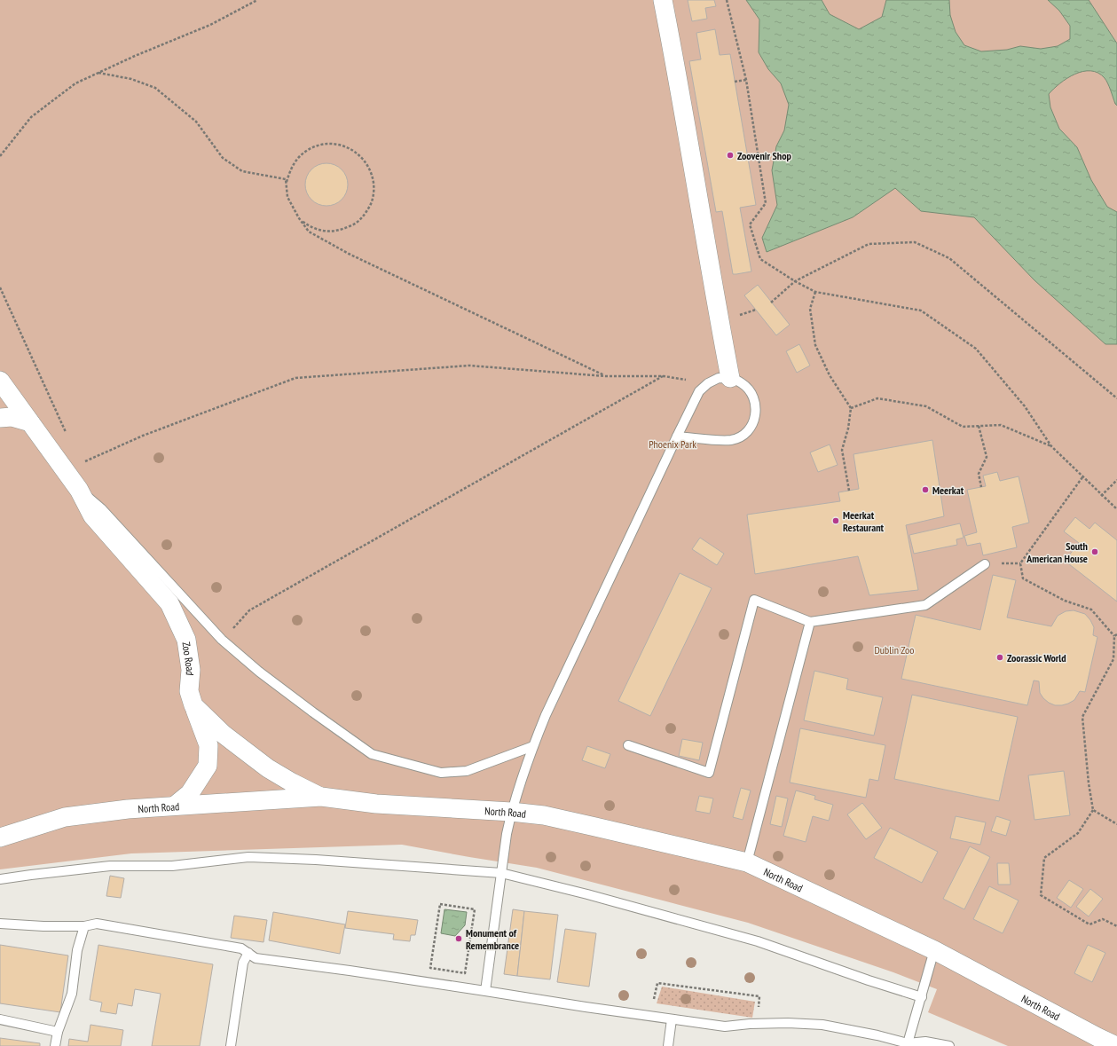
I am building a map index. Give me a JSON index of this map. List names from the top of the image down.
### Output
{
  "streets": {
    "street": ["Zoo Road", "North Road"]
  },
  "crossings": [
    ["Zoo Road", "North Road"]
  ],
  "parks": ["Phoenix Park", "Dublin Zoo"],
  "places": [
    "Zoovenir Shop",
    "Meerkat",
    "Meerkat Restaurant",
    "South American House",
    "Zoorassic World",
    "Monument of Remembrance"
  ]
}
